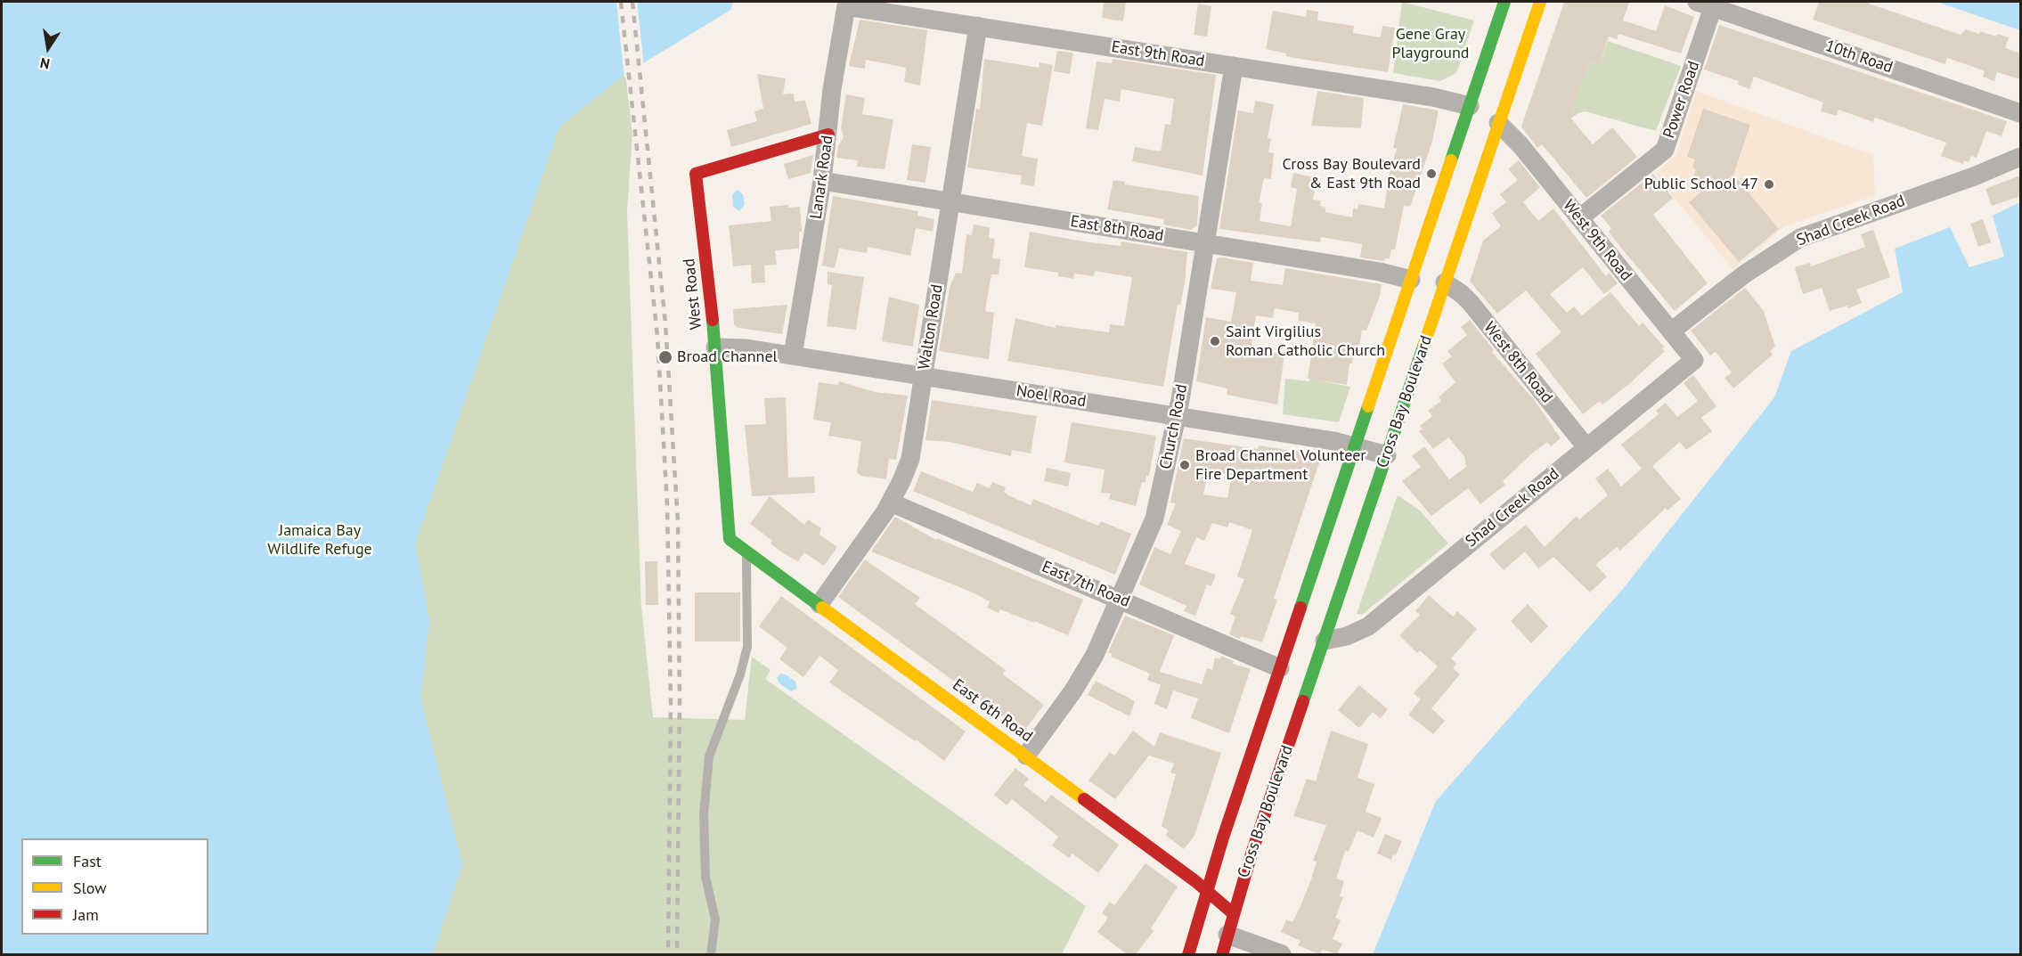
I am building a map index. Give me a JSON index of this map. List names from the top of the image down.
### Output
{
  "streets": {
    "main road": ["West Road", "Cross Bay Boulevard", "East 6th Road"],
    "street": [
      "East 9th Road",
      "10th Road",
      "Power Road",
      "Lanark Road",
      "Shad Creek Road",
      "East 8th Road",
      "West 9th Road",
      "Walton Road",
      "West 8th Road",
      "Noel Road",
      "Church Road",
      "East 7th Road"
    ]
  },
  "crossings": [
    ["East 9th Road", "Lanark Road"],
    ["East 9th Road", "Walton Road"],
    ["East 9th Road", "Cross Bay Boulevard"],
    ["East 9th Road", "Church Road"],
    ["10th Road", "Power Road"],
    ["Power Road", "West 9th Road"],
    ["Lanark Road", "East 8th Road"],
    ["Lanark Road", "West Road"],
    ["Lanark Road", "Noel Road"],
    ["Shad Creek Road", "West 9th Road"],
    ["Shad Creek Road", "West 8th Road"],
    ["Shad Creek Road", "Cross Bay Boulevard"],
    ["East 8th Road", "Walton Road"],
    ["East 8th Road", "Cross Bay Boulevard"],
    ["East 8th Road", "Church Road"],
    ["West 9th Road", "Cross Bay Boulevard"],
    ["West Road", "Noel Road"],
    ["West Road", "East 6th Road"],
    ["Walton Road", "Noel Road"],
    ["Walton Road", "East 7th Road"],
    ["Walton Road", "East 6th Road"],
    ["West 8th Road", "Cross Bay Boulevard"],
    ["Noel Road", "Cross Bay Boulevard"],
    ["Noel Road", "Church Road"],
    ["Cross Bay Boulevard", "East 7th Road"],
    ["Cross Bay Boulevard", "East 6th Road"],
    ["Church Road", "East 7th Road"],
    ["Church Road", "East 6th Road"]
  ],
  "parks": ["Gene Gray Playground", "Jamaica Bay Wildlife Refuge"],
  "places": [
    "Cross Bay Boulevard & East 9th Road",
    "Public School 47",
    "Saint Virgilius Roman Catholic Church",
    "Broad Channel",
    "Broad Channel Volunteer Fire Department"
  ],
  "legend": ["Fast", "Slow", "Jam"],
  "north": "bottom"
}
